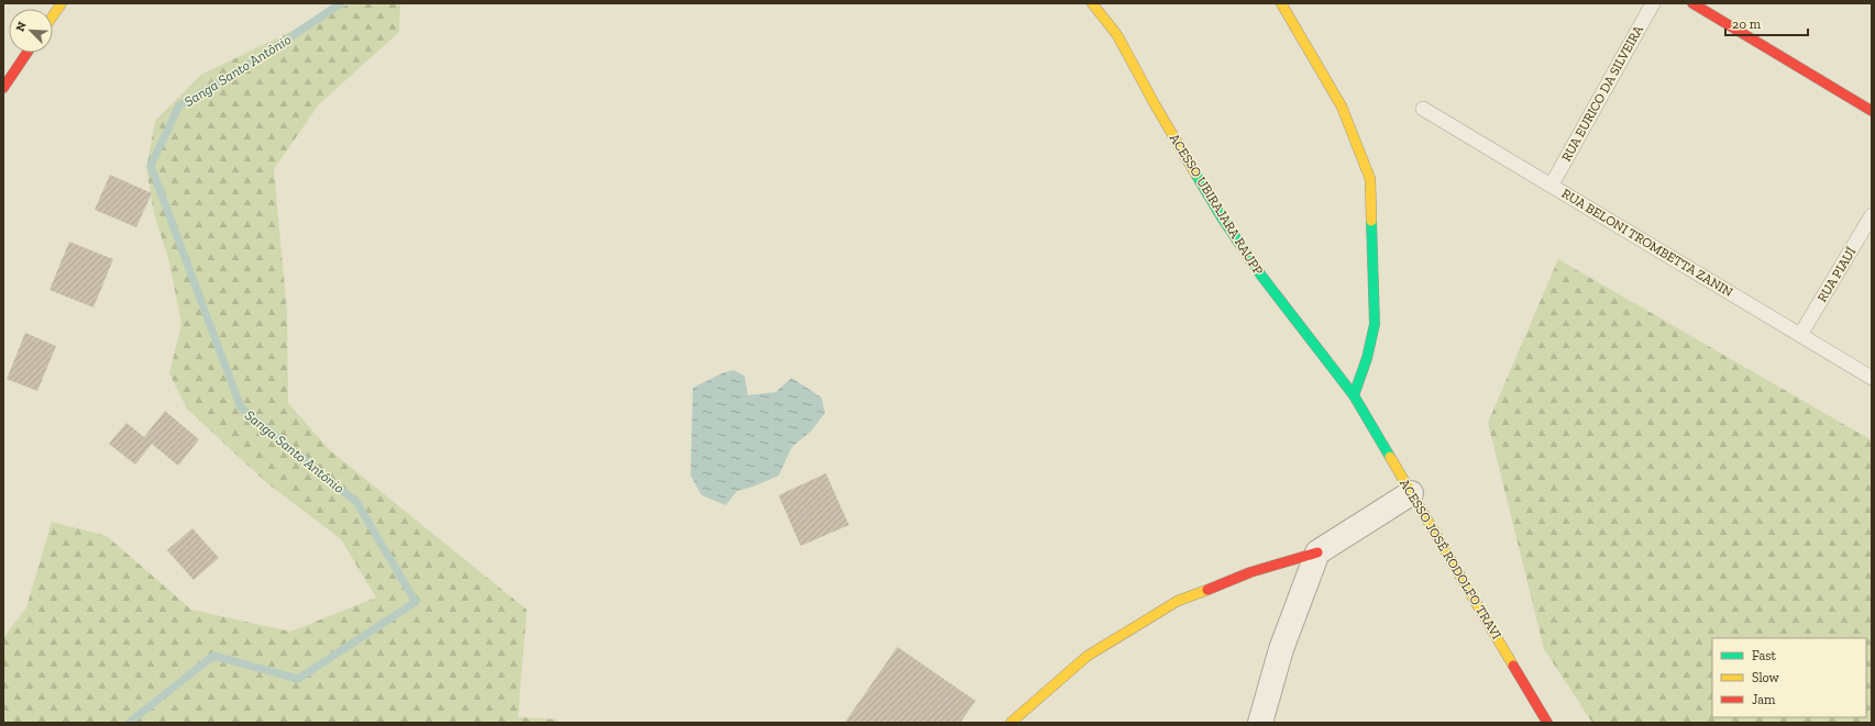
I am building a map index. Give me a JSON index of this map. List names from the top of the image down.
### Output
{
  "streets": {
    "main road": ["ACESSO UBIRAJARA RAUPP", "ACESSO JOSÉ RODOLFO TRAVI"],
    "lane": ["RUA EURICO DA SILVEIRA", "RUA BELONI TROMBETTA ZANIN", "RUA PIAUÍ"]
  },
  "crossings": [
    ["RUA EURICO DA SILVEIRA", "RUA BELONI TROMBETTA ZANIN"],
    ["ACESSO UBIRAJARA RAUPP", "ACESSO JOSÉ RODOLFO TRAVI"],
    ["RUA BELONI TROMBETTA ZANIN", "RUA PIAUÍ"]
  ],
  "water": ["Sanga Santo Antônio"],
  "legend": ["Fast", "Slow", "Jam"],
  "scale_bar": "20 m",
  "north": "top left"
}
